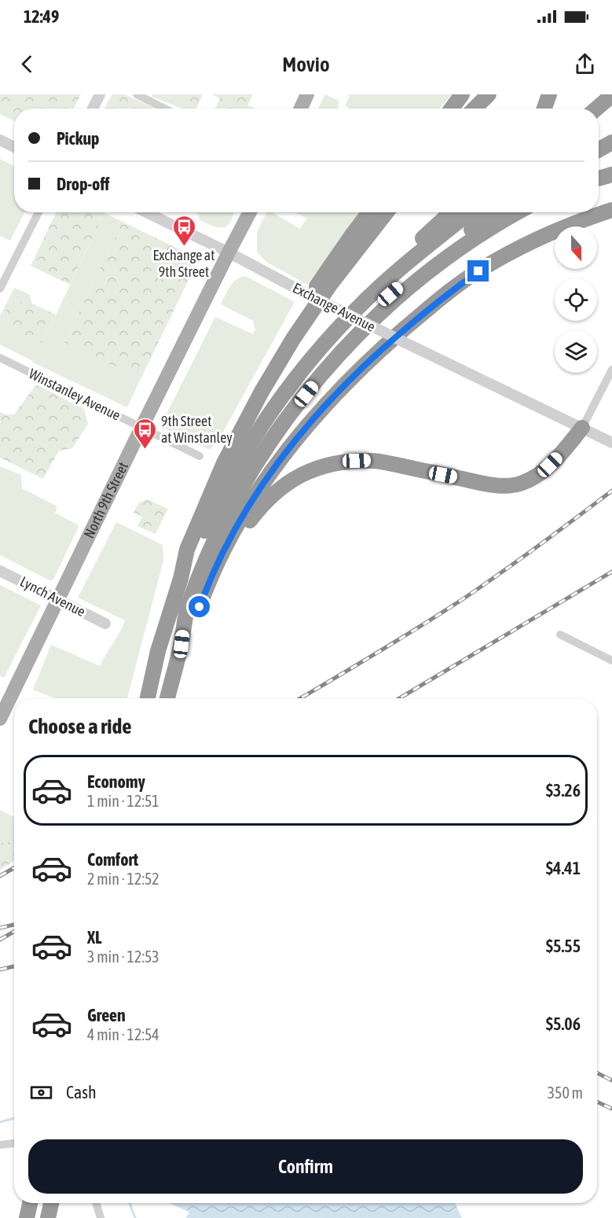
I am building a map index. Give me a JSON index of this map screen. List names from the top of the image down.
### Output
{
  "streets": {
    "main road": ["North 9th Street"],
    "street": ["Exchange Avenue", "Winstanley Avenue", "Lynch Avenue"]
  },
  "crossings": [
    ["Exchange Avenue", "North 9th Street"],
    ["Winstanley Avenue", "North 9th Street"],
    ["North 9th Street", "Lynch Avenue"]
  ],
  "places": {
    "bus stop": ["Exchange at 9th Street", "9th Street at Winstanley"]
  },
  "north": "bottom",
  "page": {
    "status": "12:49",
    "header": "Movio",
    "banner": ["Pickup", "Drop-off"],
    "heading": "Choose a ride",
    "list": [
      {
        "name": "Economy",
        "note": "1 min · 12:51",
        "value": "$3.26"
      },
      {
        "name": "Comfort",
        "note": "2 min · 12:52",
        "value": "$4.41"
      },
      {
        "name": "XL",
        "note": "3 min · 12:53",
        "value": "$5.55"
      },
      {
        "name": "Green",
        "note": "4 min · 12:54",
        "value": "$5.06"
      }
    ],
    "pay": ["Cash", "350 m"],
    "buttons": "Confirm"
  }
}
